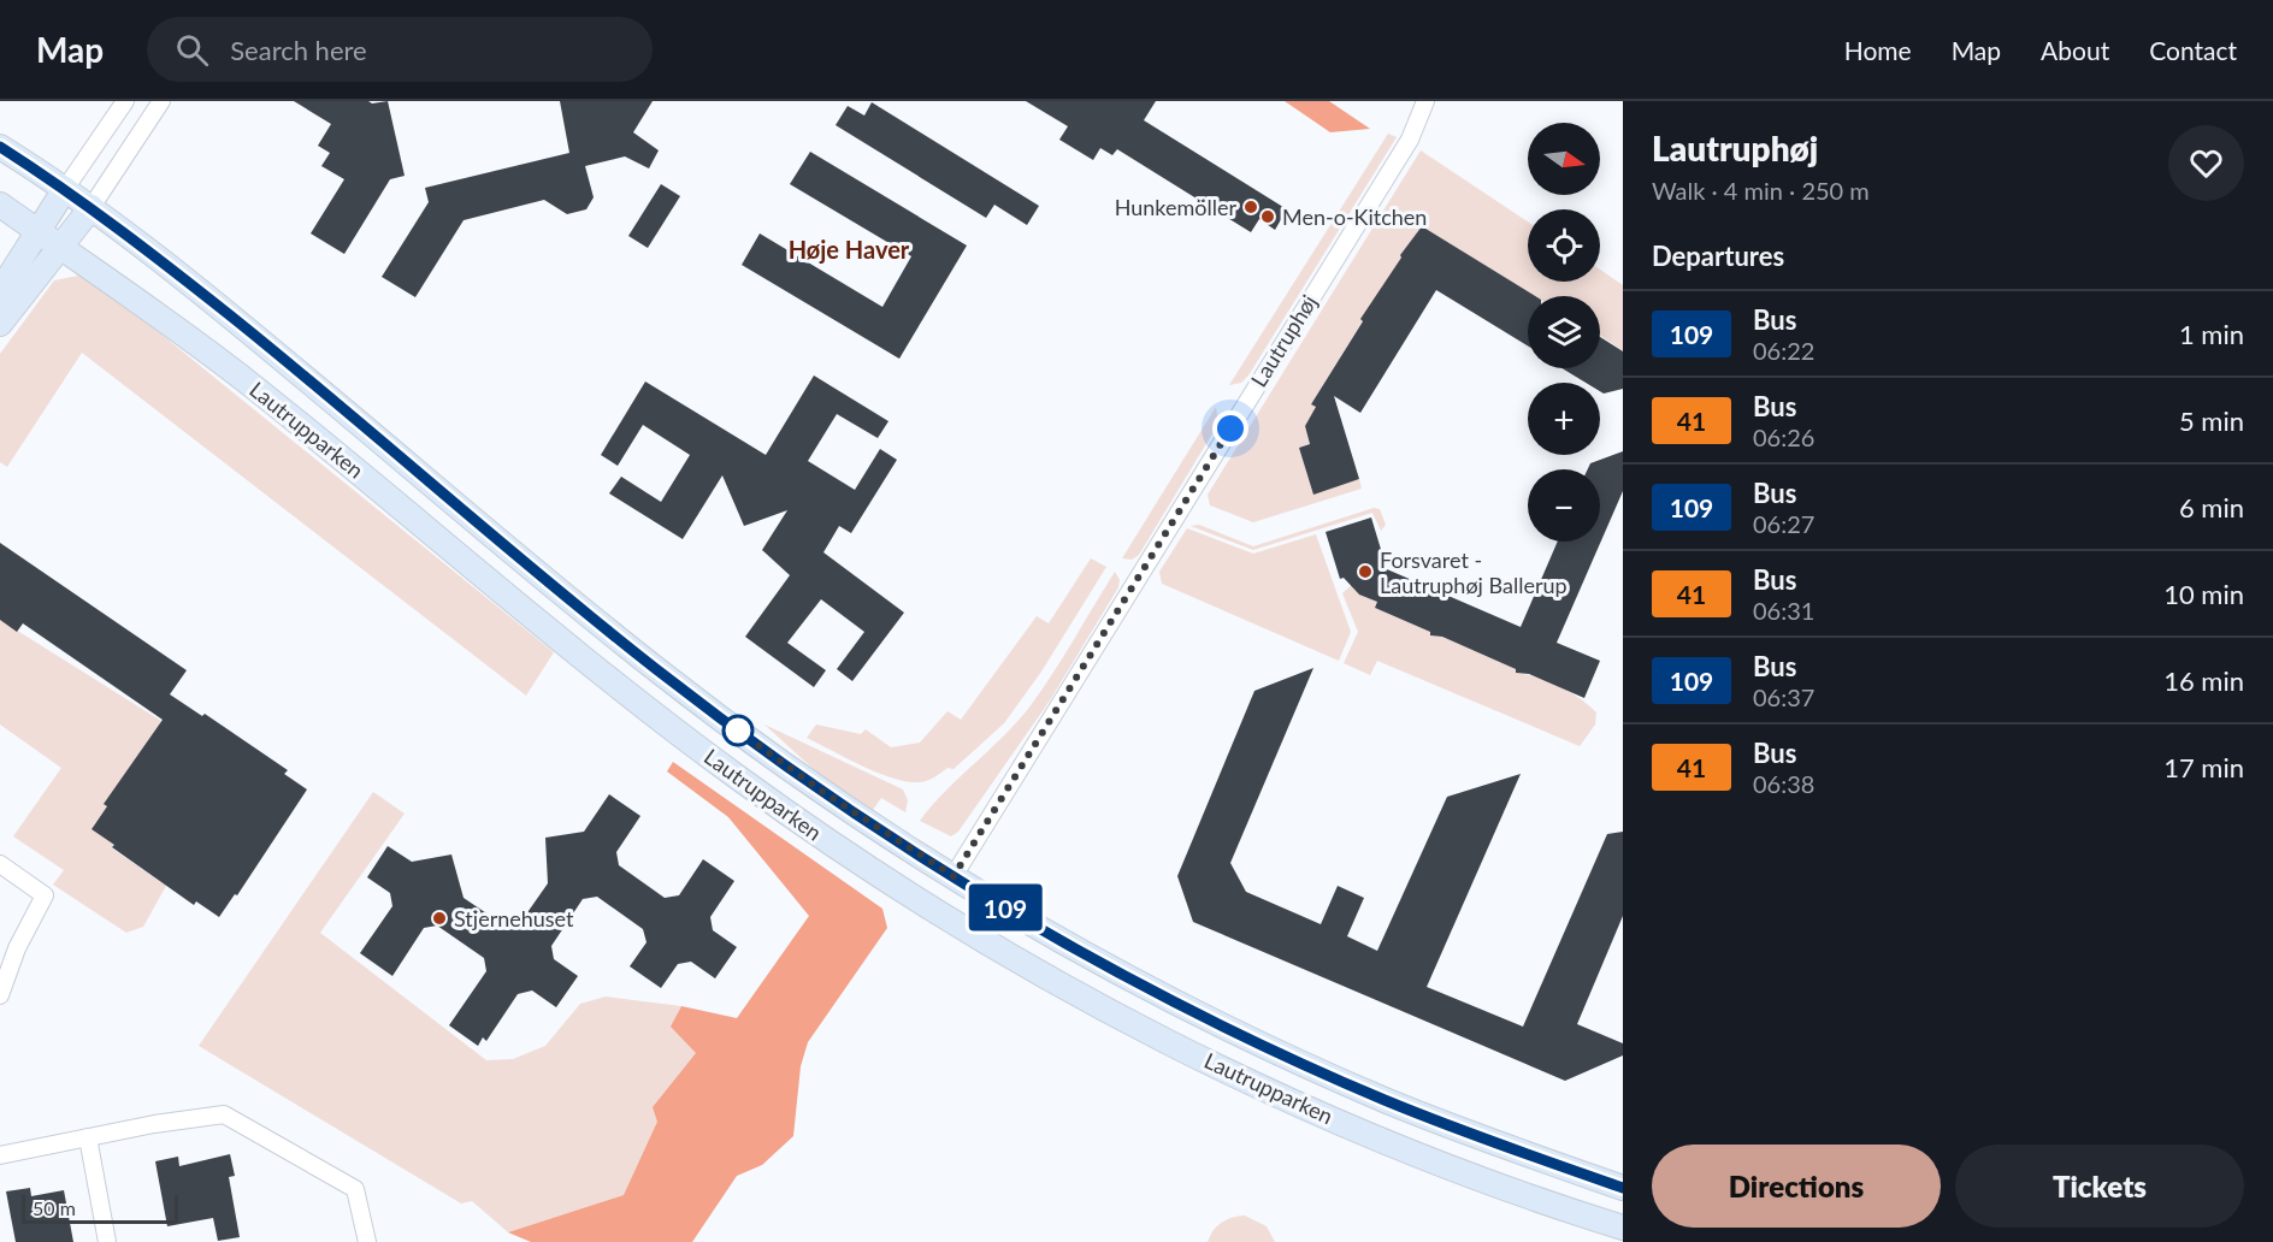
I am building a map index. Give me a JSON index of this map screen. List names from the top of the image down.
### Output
{
  "streets": {
    "street": ["Lautruphøj", "Lautrupparken"]
  },
  "crossings": [
    ["Lautruphøj", "Lautrupparken"]
  ],
  "districts": ["Høje Haver"],
  "places": [
    "Hunkemöller",
    "Men-o-Kitchen",
    "Forsvaret - Lautruphøj Ballerup",
    "Stjernehuset"
  ],
  "lines": ["bus line 109"],
  "scale_bar": "50 m",
  "north": "right",
  "page": {
    "header": "Map",
    "search": "Search here",
    "nav": [
      "Home",
      "Map",
      "About",
      "Contact"
    ],
    "on_map": "109",
    "heading": [
      ["Lautruphøj", "Walk · 4 min · 250 m"],
      "Departures"
    ],
    "map_buttons": ["+", "−"],
    "list": [
      {
        "mark": "109",
        "name": "Bus",
        "note": "06:22",
        "value": "1 min"
      },
      {
        "mark": "41",
        "name": "Bus",
        "note": "06:26",
        "value": "5 min"
      },
      {
        "mark": "109",
        "name": "Bus",
        "note": "06:27",
        "value": "6 min"
      },
      {
        "mark": "41",
        "name": "Bus",
        "note": "06:31",
        "value": "10 min"
      },
      {
        "mark": "109",
        "name": "Bus",
        "note": "06:37",
        "value": "16 min"
      },
      {
        "mark": "41",
        "name": "Bus",
        "note": "06:38",
        "value": "17 min"
      }
    ],
    "buttons": ["Directions", "Tickets"],
    "scale": "50 m"
  }
}
